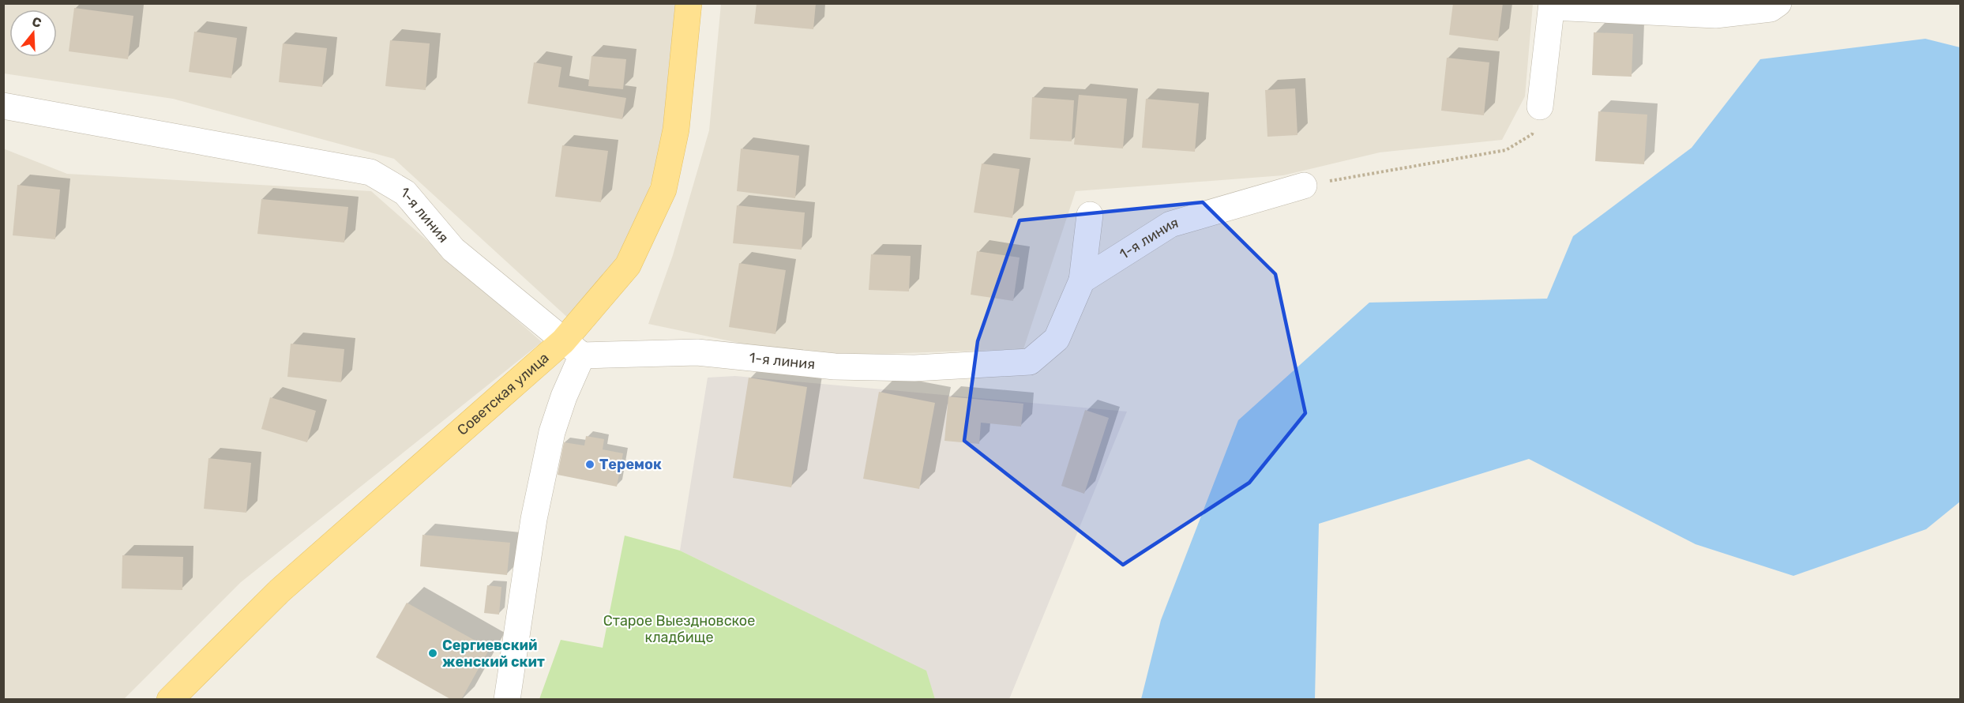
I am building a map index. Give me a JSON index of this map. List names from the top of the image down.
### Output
{
  "streets": {
    "main road": ["Советская улица"],
    "street": ["1-я линия"]
  },
  "crossings": [
    ["1-я линия", "Советская улица"]
  ],
  "parks": ["Старое Выездновское кладбище"],
  "places": ["Теремок", "Сергиевский женский скит"],
  "north": "top"
}
